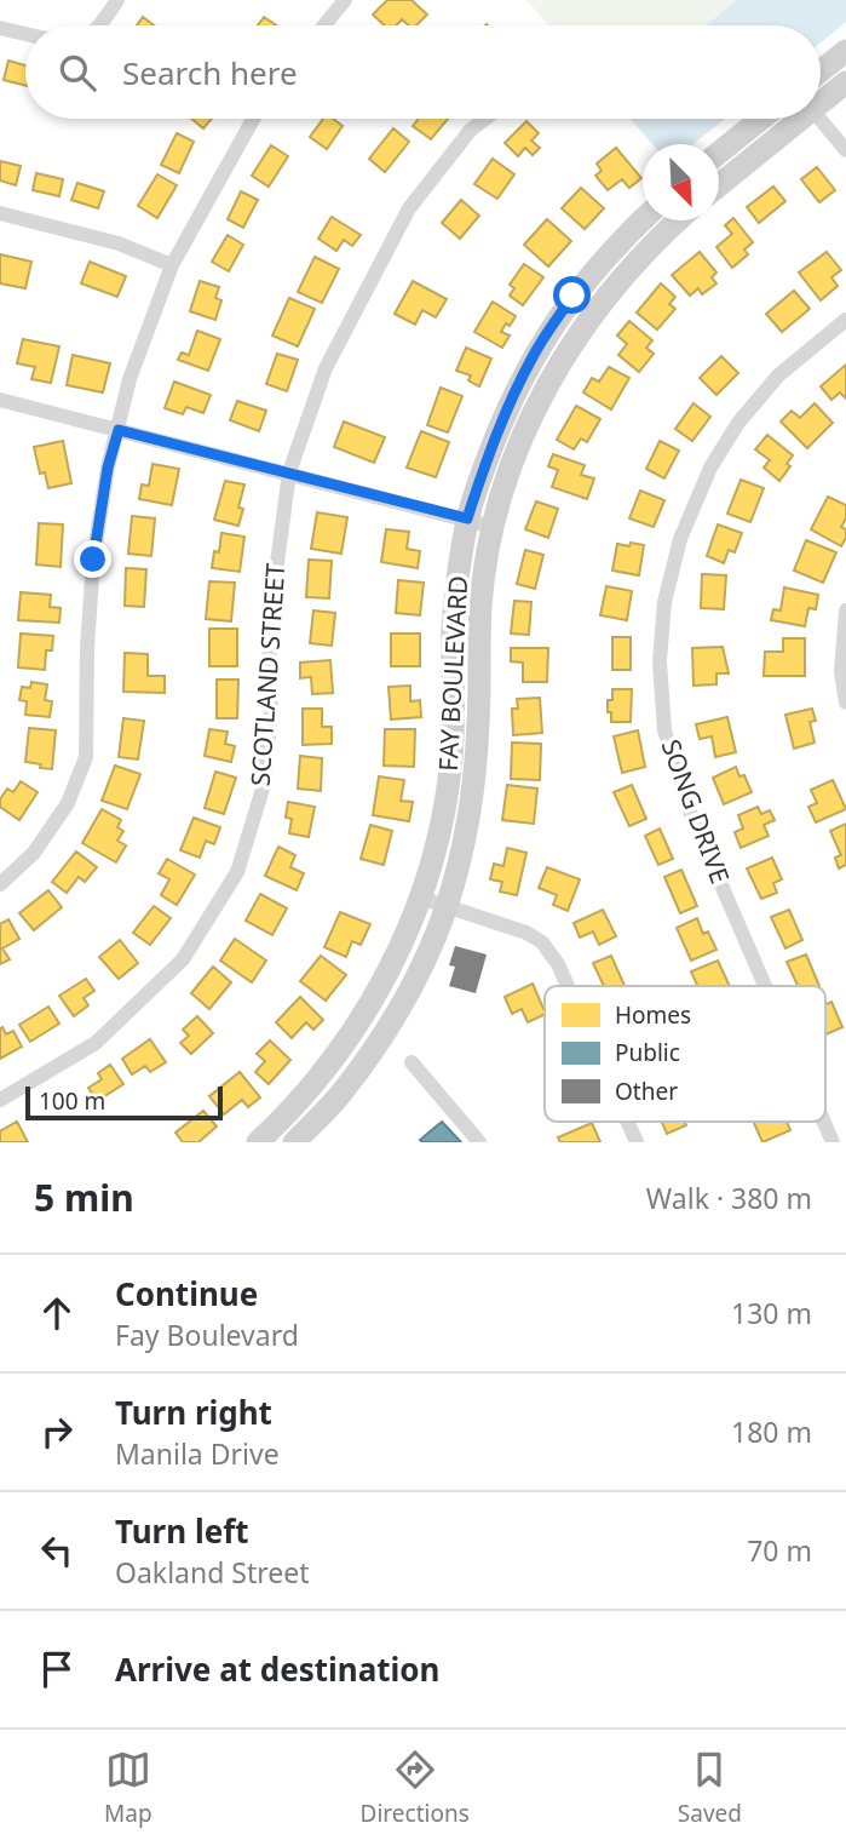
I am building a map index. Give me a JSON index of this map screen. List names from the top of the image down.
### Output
{
  "streets": {
    "main road": ["FAY BOULEVARD"],
    "street": ["SCOTLAND STREET", "SONG DRIVE"]
  },
  "legend": ["Homes", "Public", "Other"],
  "scale_bar": "100 m",
  "north": "bottom right",
  "page": {
    "search": "Search here",
    "scale": "100 m",
    "heading": ["5 min", "Walk · 380 m"],
    "list": [
      ["Continue", "Fay Boulevard", "130 m"],
      ["Turn right", "Manila Drive", "180 m"],
      ["Turn left", "Oakland Street", "70 m"],
      "Arrive at destination"
    ],
    "nav": ["Map", "Directions", "Saved"]
  }
}
